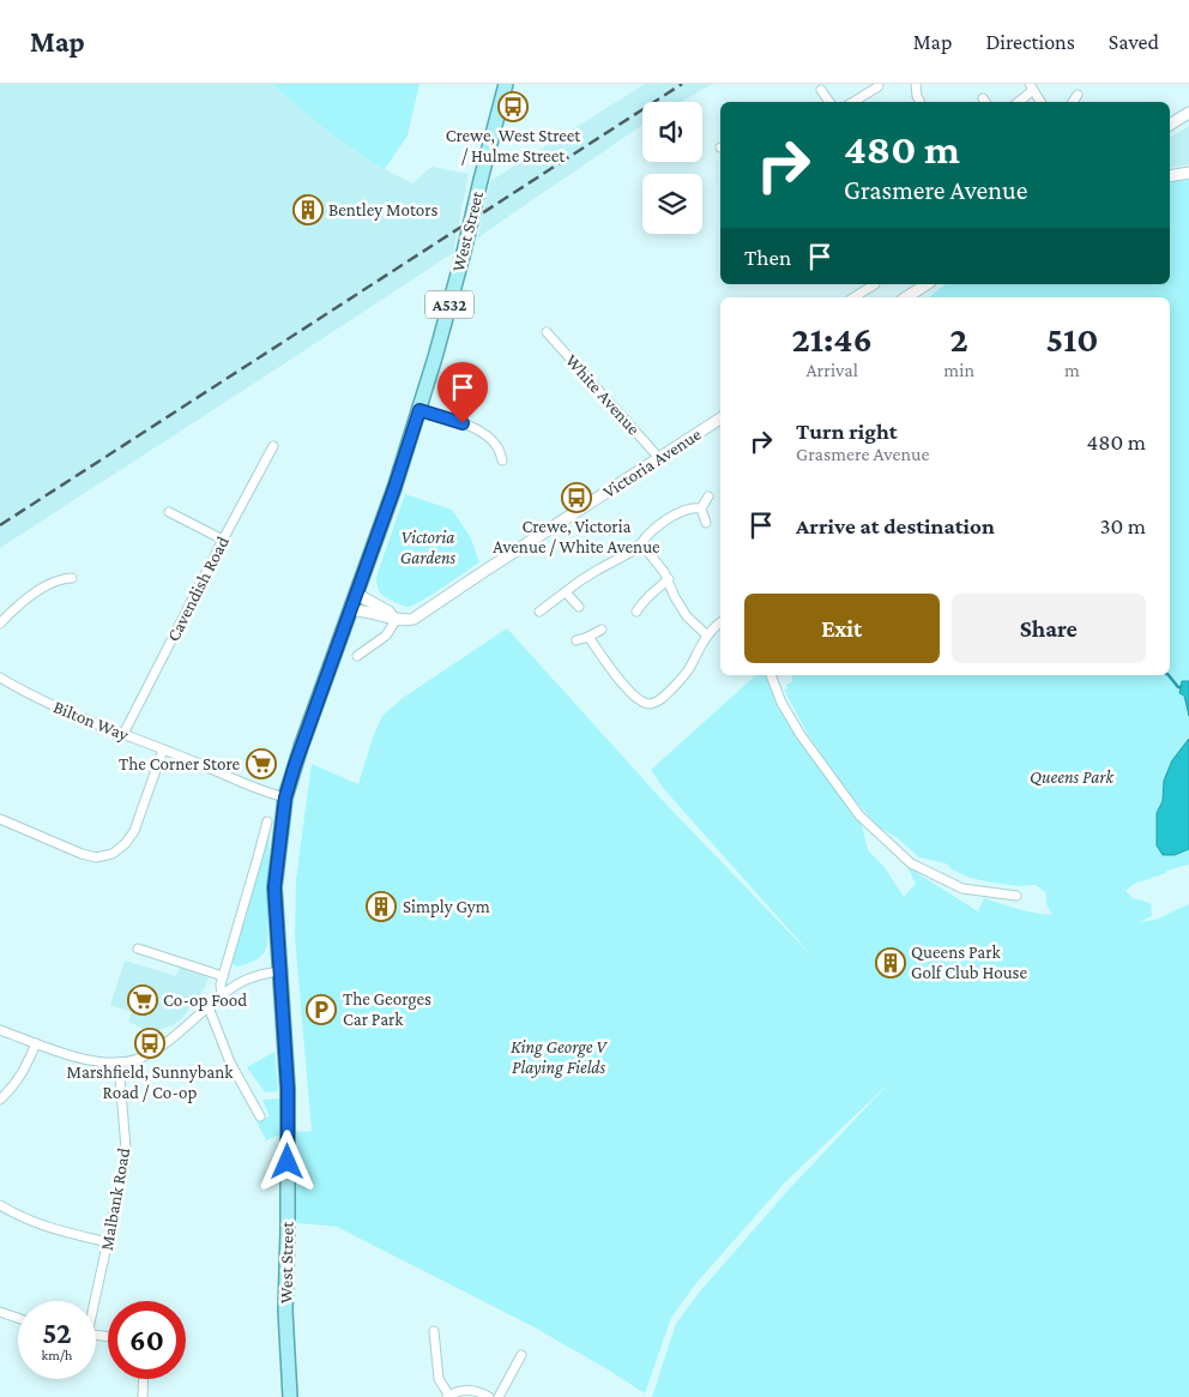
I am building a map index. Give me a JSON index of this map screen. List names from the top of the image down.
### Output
{
  "streets": {
    "main road": ["West Street", "A532"],
    "street": [
      "White Avenue",
      "Victoria Avenue",
      "Cavendish Road",
      "Bilton Way",
      "Malbank Road"
    ]
  },
  "crossings": [
    ["West Street", "Victoria Avenue"],
    ["West Street", "Bilton Way"],
    ["White Avenue", "Victoria Avenue"],
    ["Cavendish Road", "Bilton Way"]
  ],
  "parks": ["Victoria Gardens", "Queens Park", "King George V Playing Fields"],
  "places": {
    "bus stop": ["Crewe, West Street / Hulme Street", "Crewe, Victoria Avenue / White Avenue", "Marshfield, Sunnybank Road / Co-op"],
    "building": ["Bentley Motors", "Simply Gym", "Queens Park Golf Club House"],
    "supermarket": ["The Corner Store", "Co-op Food"],
    "parking": ["The Georges Car Park"]
  },
  "page": {
    "header": "Map",
    "nav": ["Map", "Directions", "Saved"],
    "turn": ["480 m", "Grasmere Avenue"],
    "then": "Then",
    "eta": [
      "21:46",
      "Arrival",
      "2",
      "min",
      "510",
      "m"
    ],
    "list": [
      {
        "name": "Turn right",
        "note": "Grasmere Avenue",
        "value": "480 m"
      },
      {
        "name": "Arrive at destination",
        "value": "30 m"
      }
    ],
    "buttons": ["Exit", "Share"],
    "speed": "52 km/h",
    "limit": "60"
  }
}
